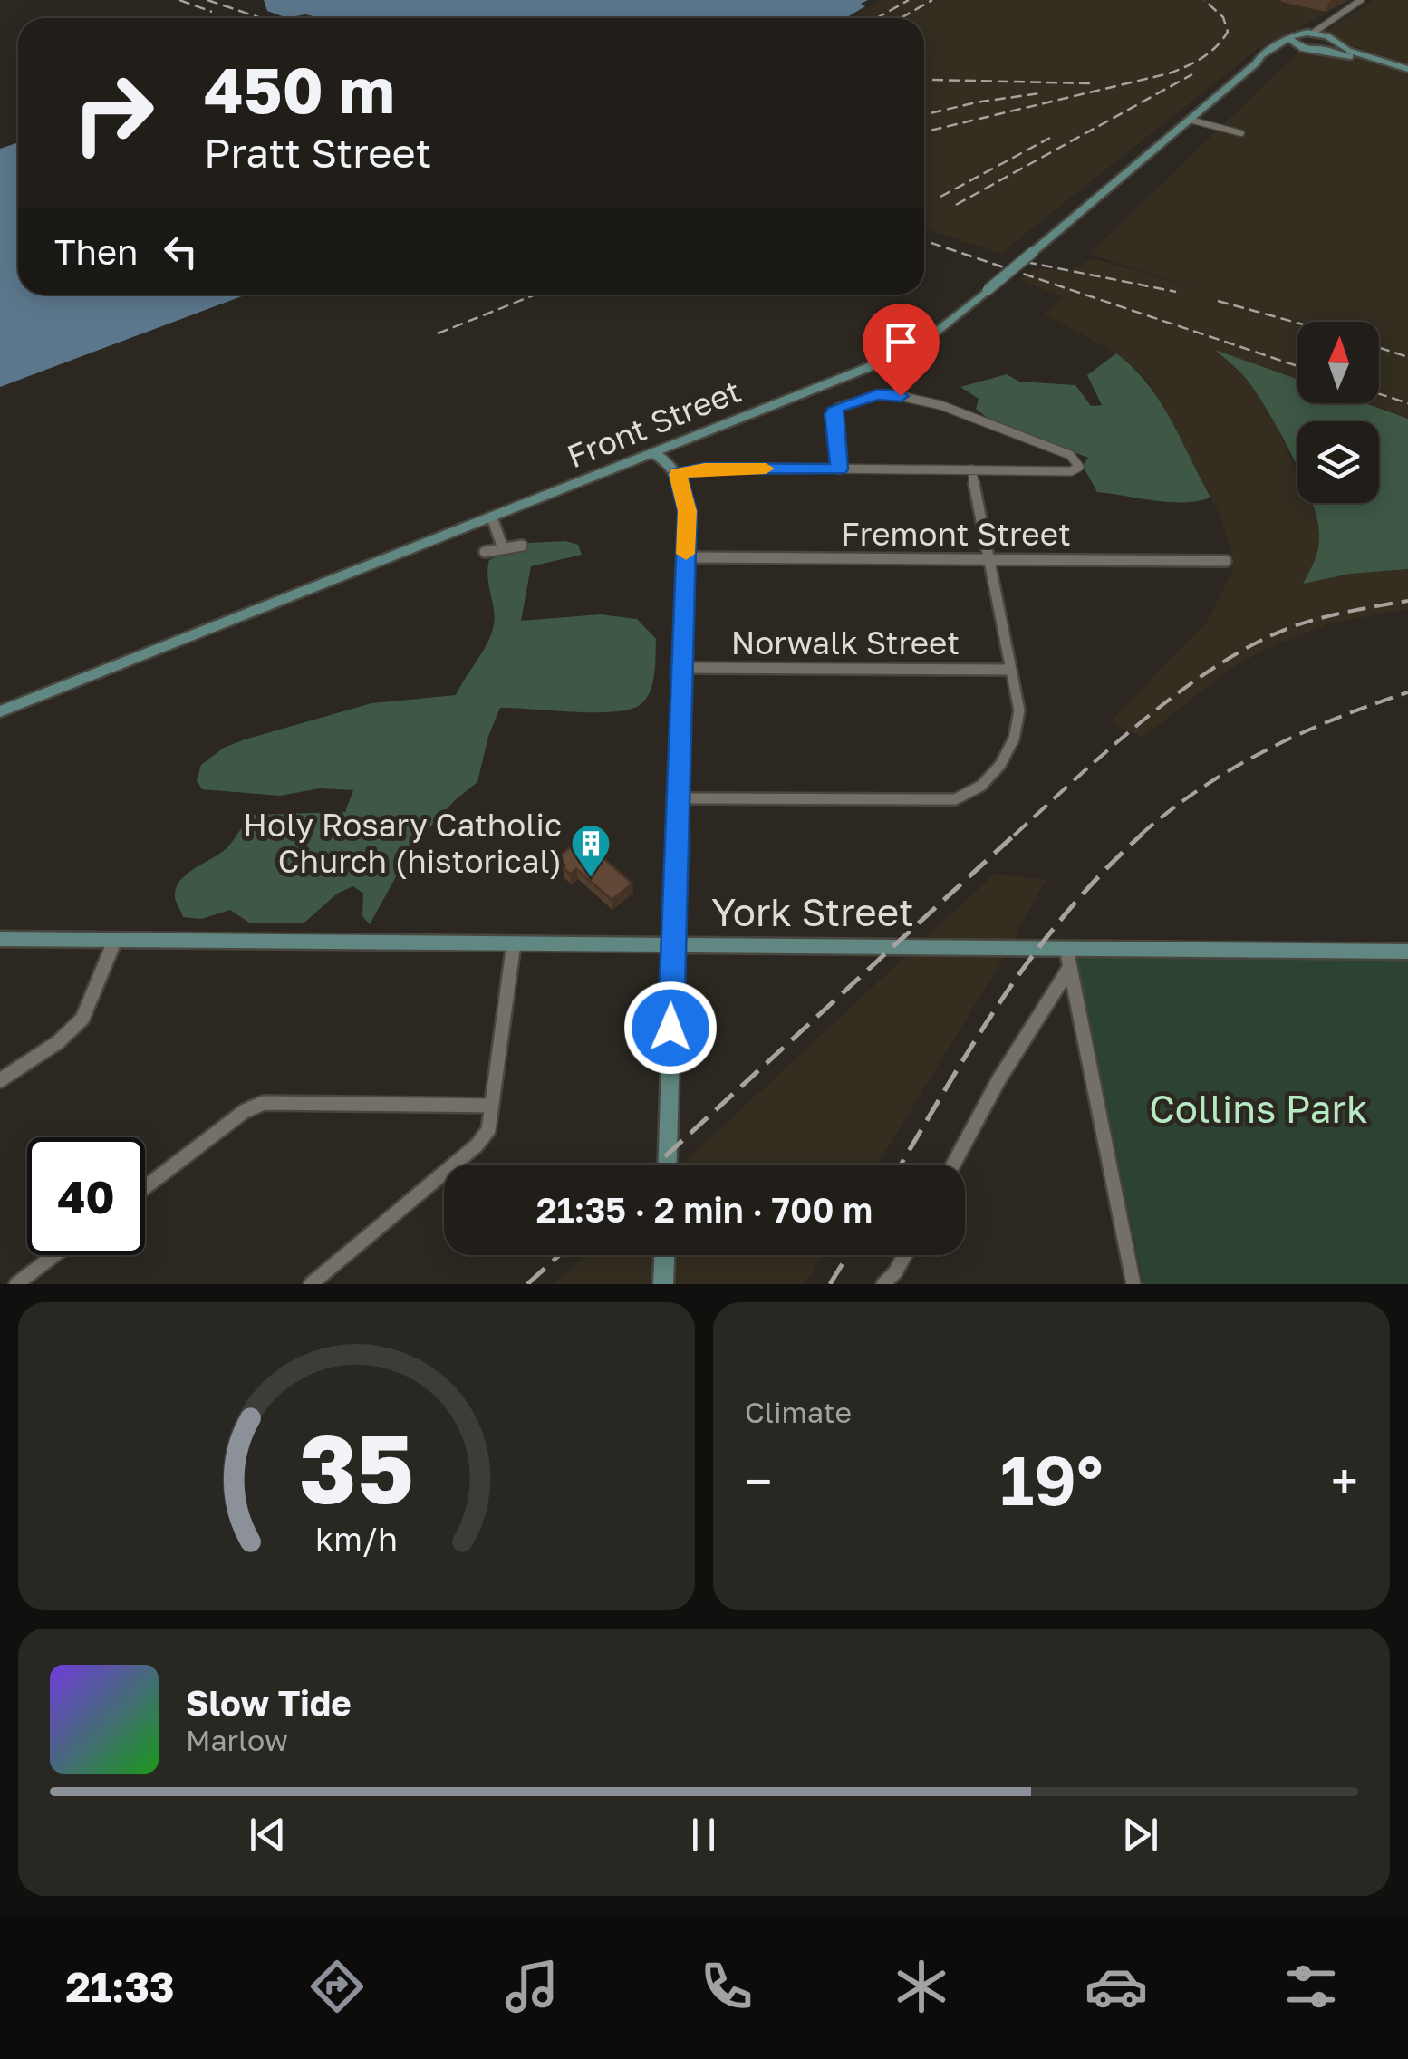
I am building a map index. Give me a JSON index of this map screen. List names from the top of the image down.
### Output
{
  "streets": {
    "street": [
      "Front Street",
      "Fremont Street",
      "Norwalk Street",
      "York Street"
    ]
  },
  "parks": ["Collins Park"],
  "places": {
    "building": ["Holy Rosary Catholic Church (historical)"]
  },
  "north": "top",
  "page": {
    "turn": ["450 m", "Pratt Street"],
    "then": "Then",
    "limit": "40",
    "trip": "21:35 · 2 min · 700 m",
    "tile": "Climate",
    "heat": ["−", "19°", "+"],
    "song": ["Slow Tide", "Marlow"],
    "tabs": "21:33",
    "gauge": ["35", "km/h"]
  }
}
